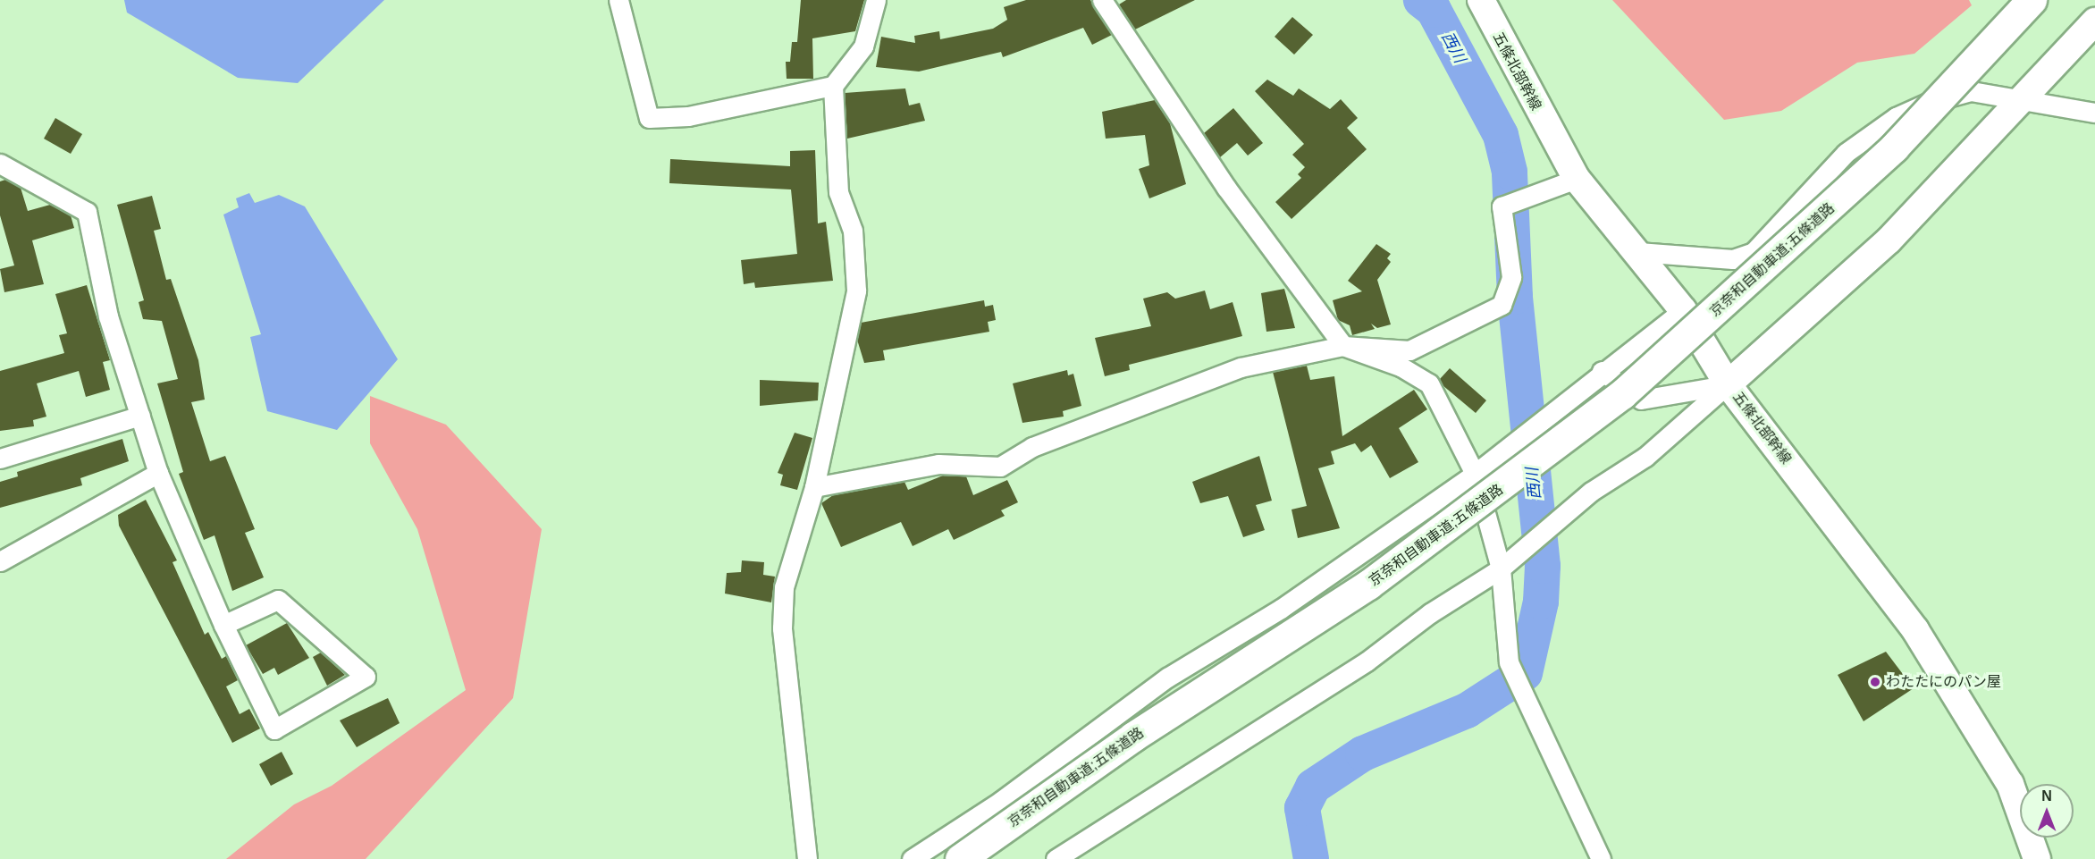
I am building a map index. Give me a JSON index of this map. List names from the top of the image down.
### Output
{
  "streets": {
    "highway": ["京奈和自動車道;五條道路"],
    "street": ["五條北部幹線"]
  },
  "water": ["西川"],
  "places": ["わたたにのパン屋"],
  "north": "top"
}
